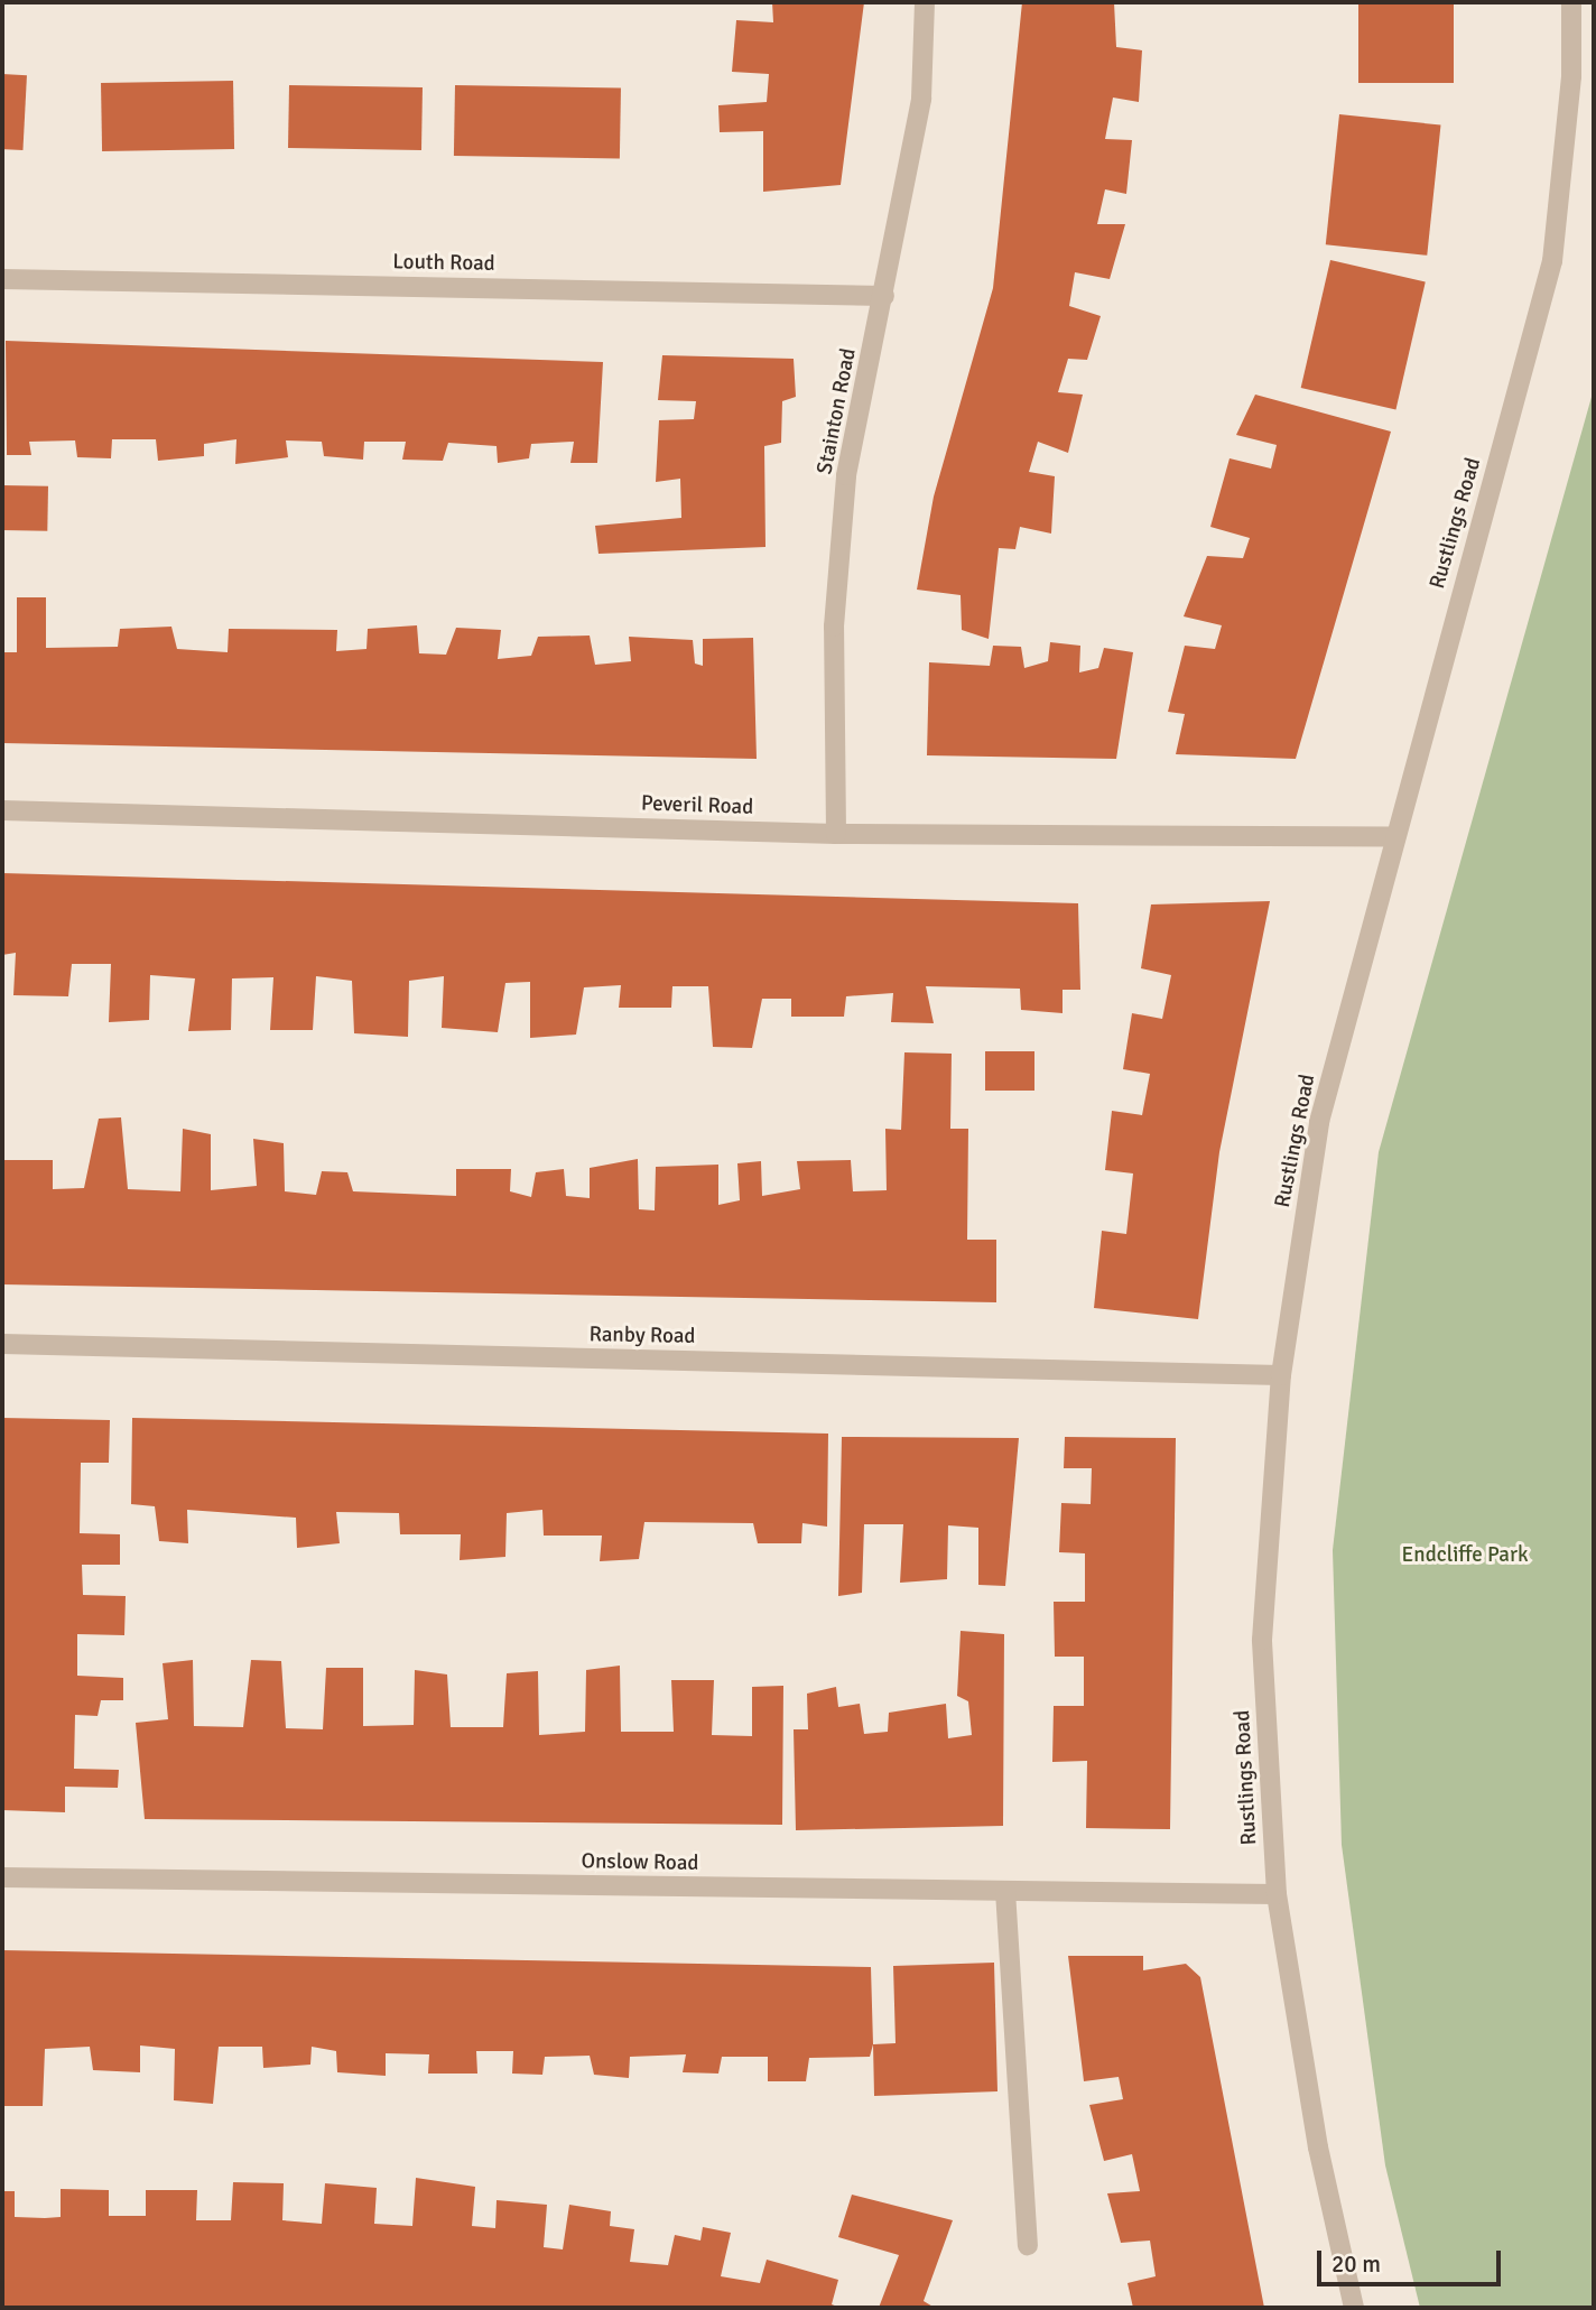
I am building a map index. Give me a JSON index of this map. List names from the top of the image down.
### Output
{
  "streets": {
    "street": [
      "Louth Road",
      "Stainton Road",
      "Rustlings Road",
      "Peveril Road",
      "Ranby Road",
      "Onslow Road"
    ]
  },
  "crossings": [
    ["Louth Road", "Stainton Road"],
    ["Stainton Road", "Peveril Road"],
    ["Rustlings Road", "Peveril Road"],
    ["Rustlings Road", "Ranby Road"],
    ["Rustlings Road", "Onslow Road"]
  ],
  "parks": ["Endcliffe Park"],
  "scale_bar": "20 m"
}
